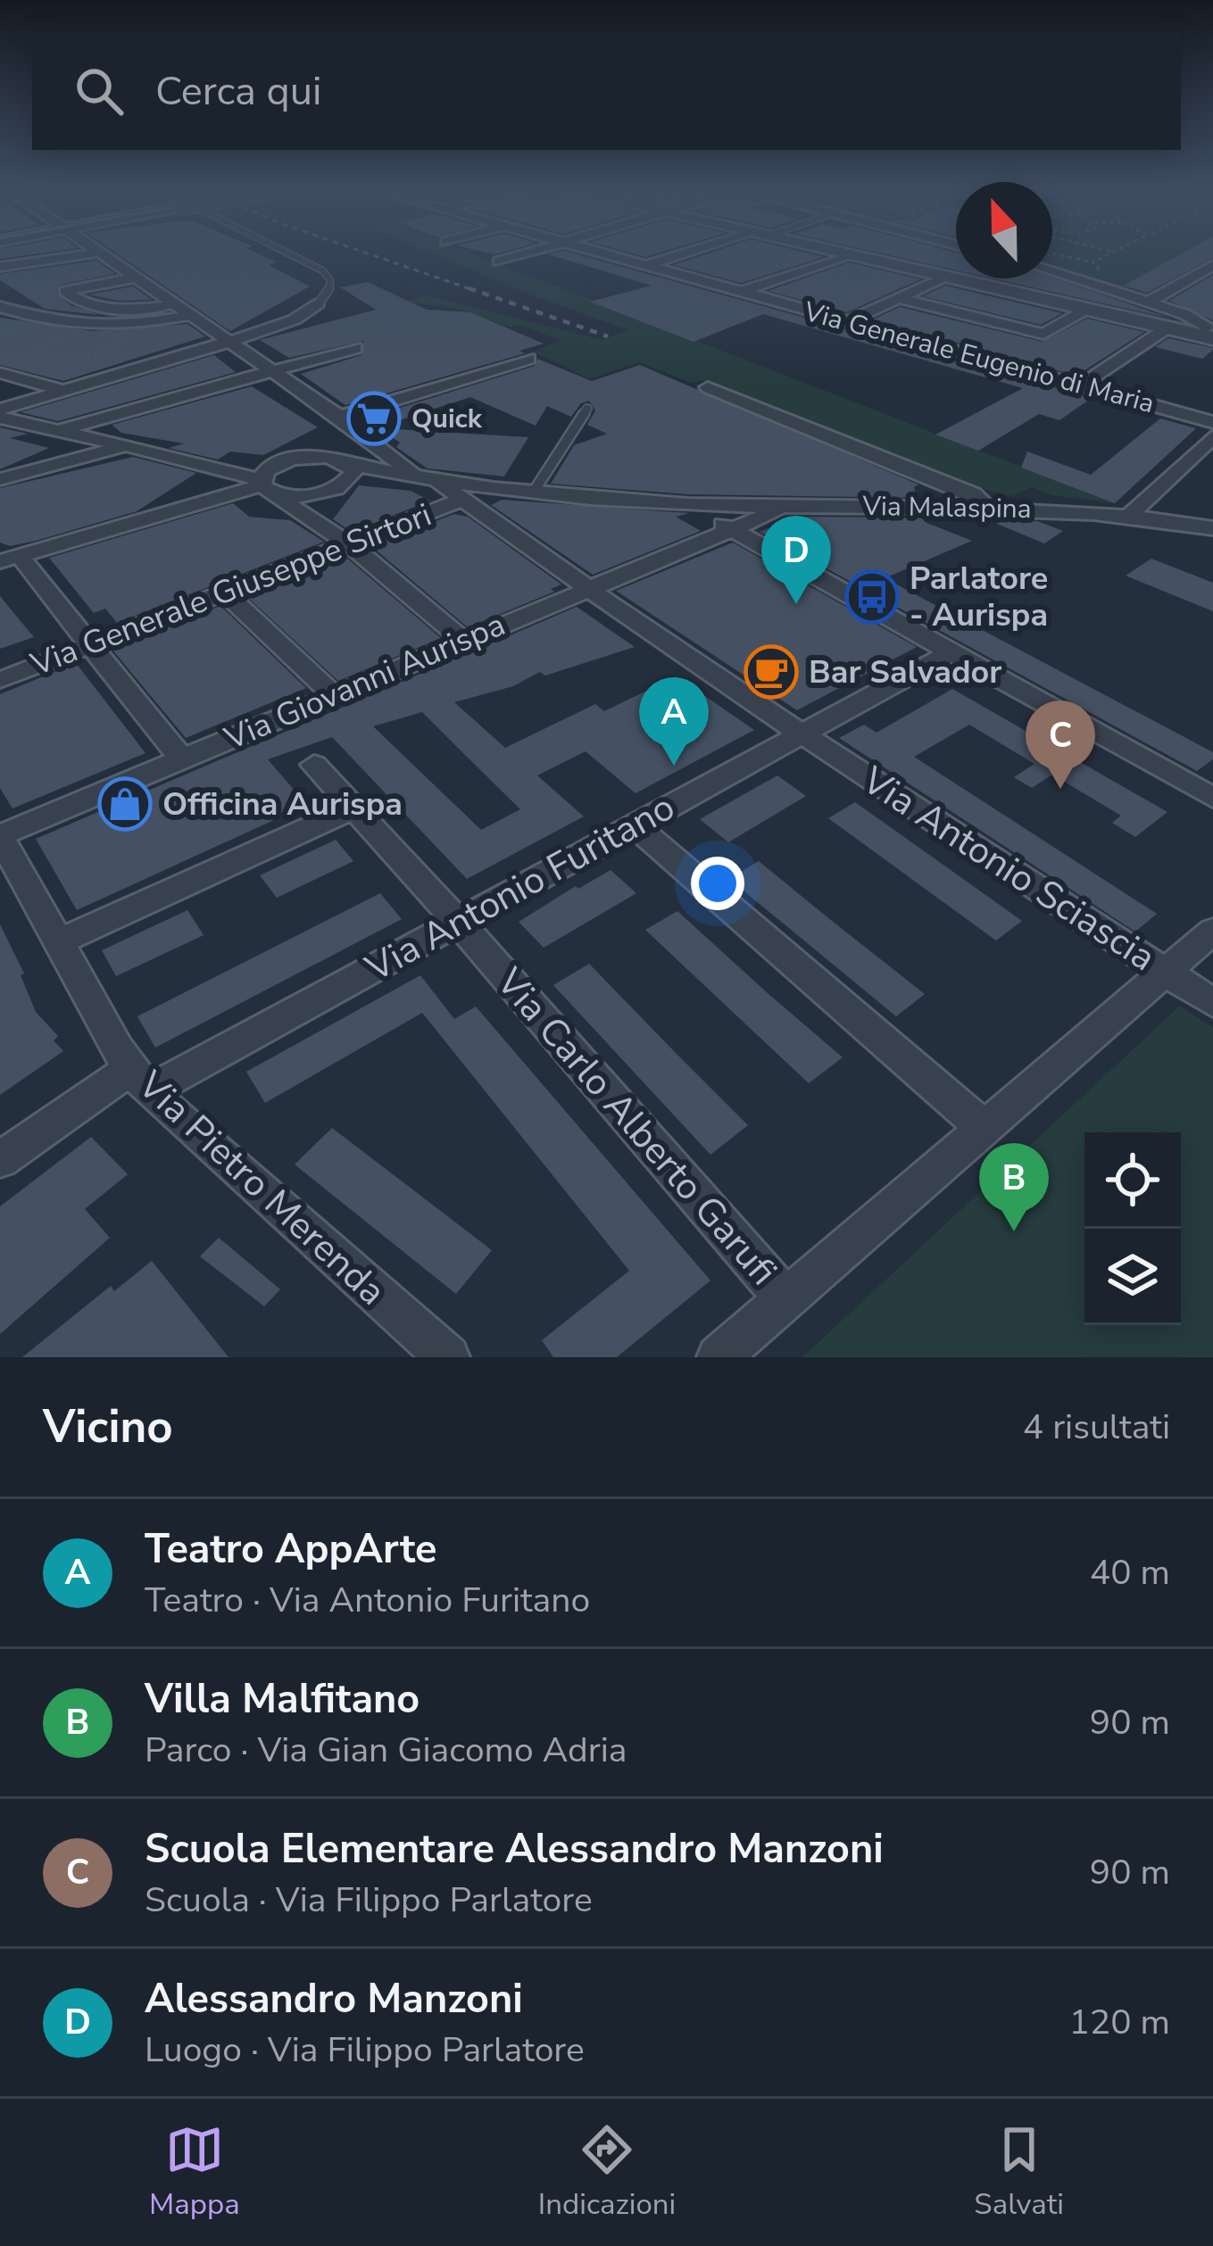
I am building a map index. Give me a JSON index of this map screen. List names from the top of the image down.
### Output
{
  "streets": {
    "street": [
      "Via Generale Eugenio di Maria",
      "Via Malaspina",
      "Via Generale Giuseppe Sirtori",
      "Via Giovanni Aurispa",
      "Via Antonio Sciascia",
      "Via Antonio Furitano",
      "Via Carlo Alberto Garufi",
      "Via Pietro Merenda"
    ]
  },
  "crossings": [
    ["Via Malaspina", "Via Giovanni Aurispa"],
    ["Via Malaspina", "Via Antonio Sciascia"],
    ["Via Generale Giuseppe Sirtori", "Via Antonio Sciascia"],
    ["Via Giovanni Aurispa", "Via Antonio Sciascia"],
    ["Via Giovanni Aurispa", "Via Pietro Merenda"],
    ["Via Antonio Sciascia", "Via Antonio Furitano"],
    ["Via Antonio Furitano", "Via Carlo Alberto Garufi"],
    ["Via Antonio Furitano", "Via Pietro Merenda"]
  ],
  "places": {
    "supermarket": ["Quick"],
    "bus stop": ["Parlatore - Aurispa"],
    "cafe": ["Bar Salvador"],
    "shop": ["Officina Aurispa"]
  },
  "north": "top",
  "page": {
    "search": "Cerca qui",
    "pins": [
      "D",
      "A",
      "C",
      "B"
    ],
    "heading": ["Vicino", "4 risultati"],
    "list": [
      {
        "mark": "A",
        "name": "Teatro AppArte",
        "note": "Teatro · Via Antonio Furitano",
        "value": "40 m"
      },
      {
        "mark": "B",
        "name": "Villa Malfitano",
        "note": "Parco · Via Gian Giacomo Adria",
        "value": "90 m"
      },
      {
        "mark": "C",
        "name": "Scuola Elementare Alessandro Manzoni",
        "note": "Scuola · Via Filippo Parlatore",
        "value": "90 m"
      },
      {
        "mark": "D",
        "name": "Alessandro Manzoni",
        "note": "Luogo · Via Filippo Parlatore",
        "value": "120 m"
      }
    ],
    "nav": ["Mappa", "Indicazioni", "Salvati"]
  }
}
